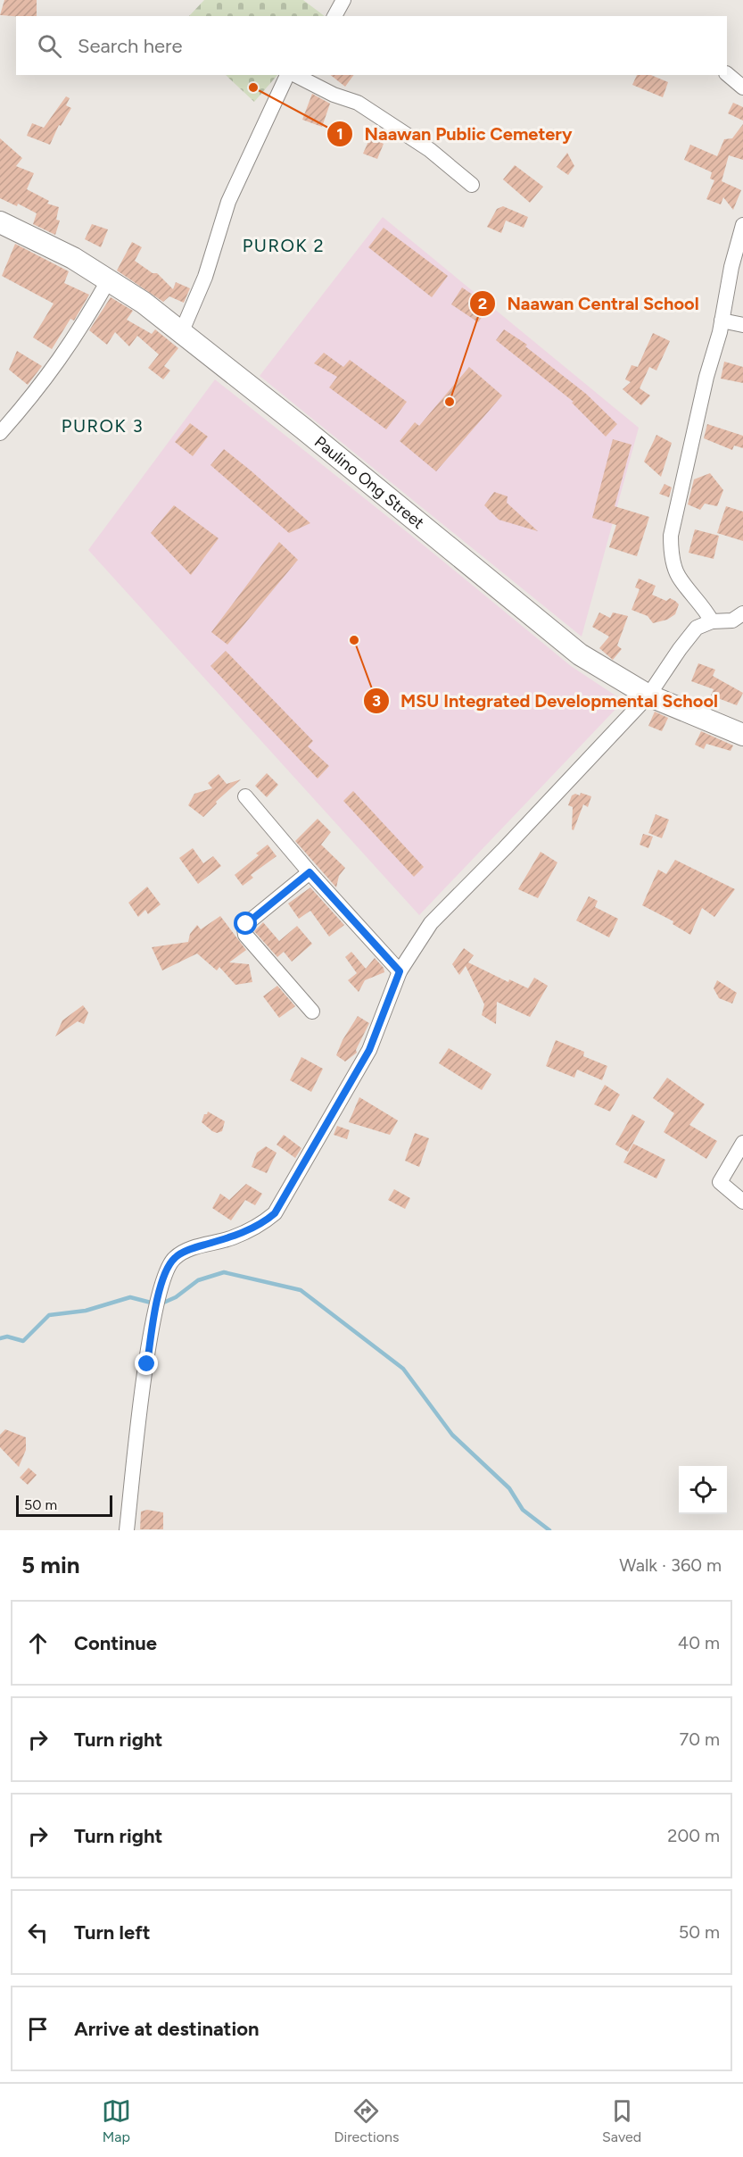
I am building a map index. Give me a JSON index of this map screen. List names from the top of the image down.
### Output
{
  "streets": {
    "street": ["Paulino Ong Street"]
  },
  "districts": ["PUROK 2", "PUROK 3"],
  "places": ["Naawan Public Cemetery", "Naawan Central School", "MSU Integrated Developmental School"],
  "scale_bar": "50 m",
  "page": {
    "search": "Search here",
    "scale": "50 m",
    "heading": ["5 min", "Walk · 360 m"],
    "list": [
      ["Continue", "40 m"],
      ["Turn right", "70 m"],
      ["Turn right", "200 m"],
      ["Turn left", "50 m"],
      "Arrive at destination"
    ],
    "nav": ["Map", "Directions", "Saved"]
  }
}
